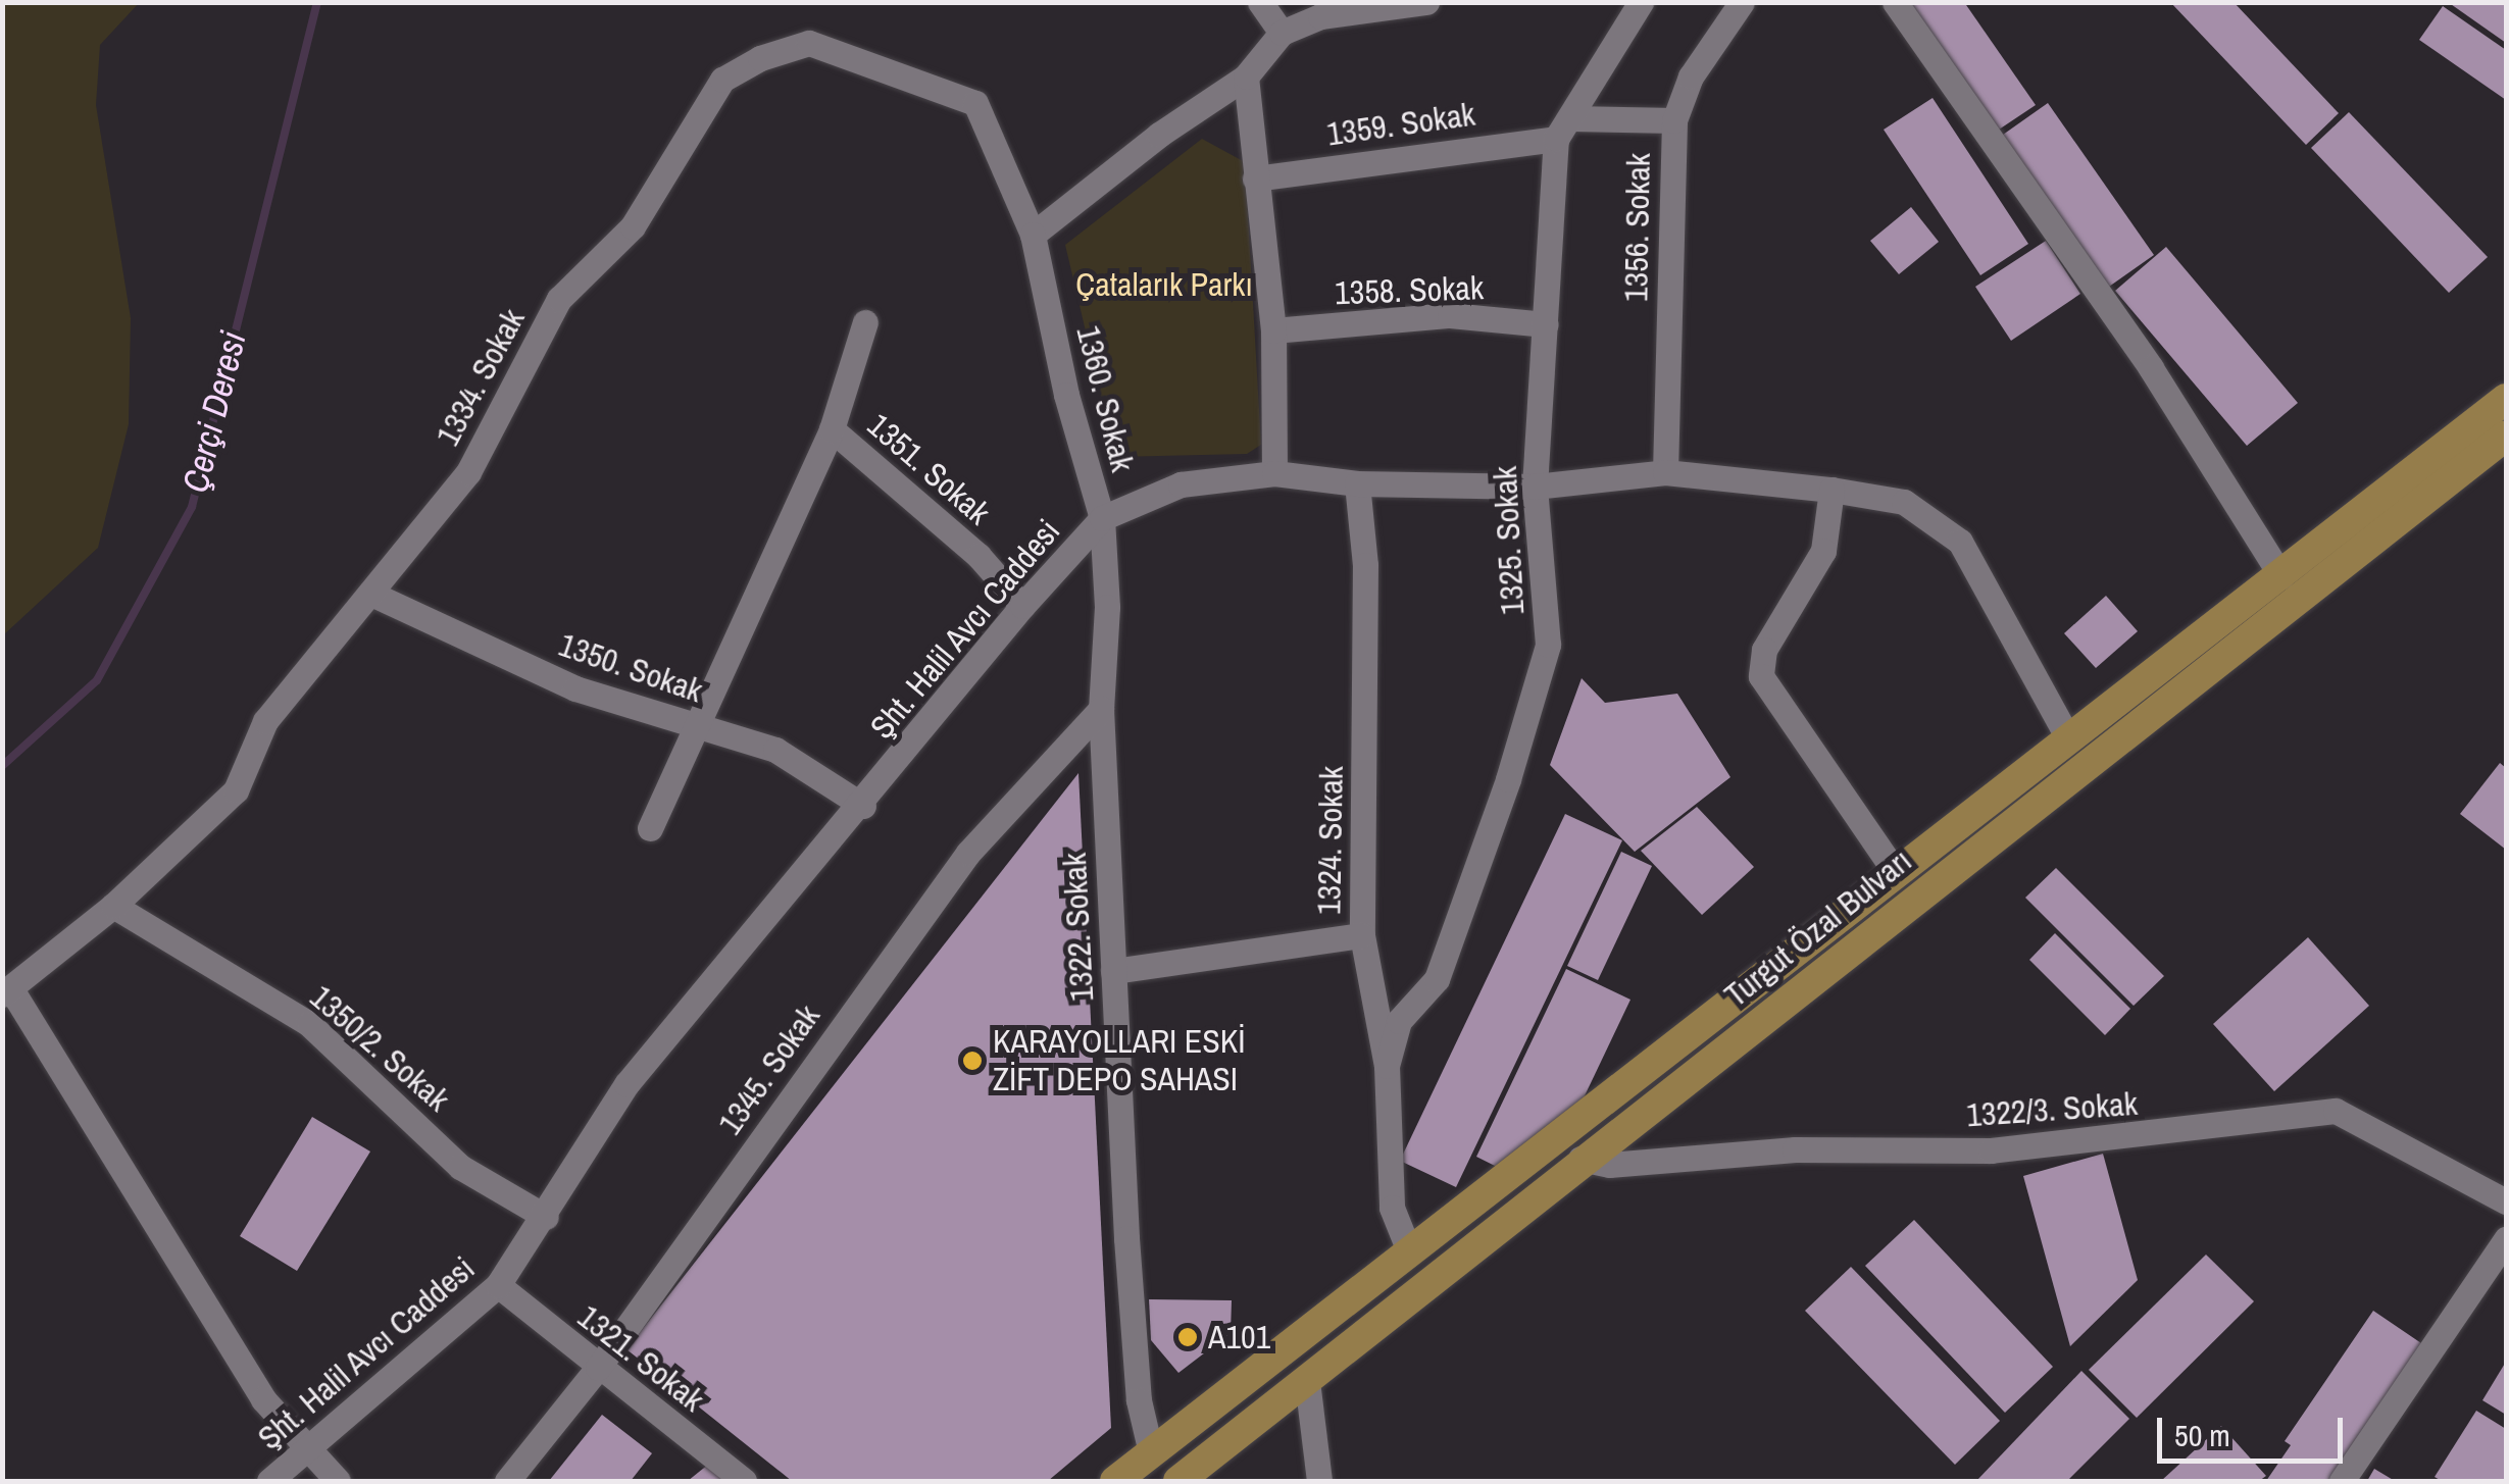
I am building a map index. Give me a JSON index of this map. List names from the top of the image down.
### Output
{
  "streets": {
    "main road": ["Turgut Özal Bulvarı"],
    "street": [
      "1359. Sokak",
      "1356. Sokak",
      "1358. Sokak",
      "1334. Sokak",
      "1360. Sokak",
      "1351. Sokak",
      "1325. Sokak",
      "Şht. Halil Avcı Caddesi",
      "1350. Sokak",
      "1324. Sokak",
      "1322. Sokak",
      "1350/2. Sokak",
      "1345. Sokak",
      "1322/3. Sokak",
      "1321. Sokak"
    ]
  },
  "crossings": [
    ["1359. Sokak", "1356. Sokak"],
    ["1359. Sokak", "1325. Sokak"],
    ["1356. Sokak", "Şht. Halil Avcı Caddesi"],
    ["1358. Sokak", "1325. Sokak"],
    ["1334. Sokak", "1360. Sokak"],
    ["1334. Sokak", "1350. Sokak"],
    ["1334. Sokak", "1350/2. Sokak"],
    ["1360. Sokak", "Şht. Halil Avcı Caddesi"],
    ["1360. Sokak", "1322. Sokak"],
    ["1351. Sokak", "Şht. Halil Avcı Caddesi"],
    ["1325. Sokak", "Şht. Halil Avcı Caddesi"],
    ["1325. Sokak", "1324. Sokak"],
    ["Şht. Halil Avcı Caddesi", "1350. Sokak"],
    ["Şht. Halil Avcı Caddesi", "1324. Sokak"],
    ["Şht. Halil Avcı Caddesi", "1322. Sokak"],
    ["Şht. Halil Avcı Caddesi", "1350/2. Sokak"],
    ["Şht. Halil Avcı Caddesi", "1321. Sokak"],
    ["1322. Sokak", "1345. Sokak"],
    ["Turgut Özal Bulvarı", "1322/3. Sokak"],
    ["1345. Sokak", "1321. Sokak"]
  ],
  "water": ["Çerçi Deresi"],
  "parks": ["Çatalarık Parkı"],
  "places": ["KARAYOLLARI ESKİ ZİFT DEPO SAHASI", "A101"],
  "scale_bar": "50 m"
}
